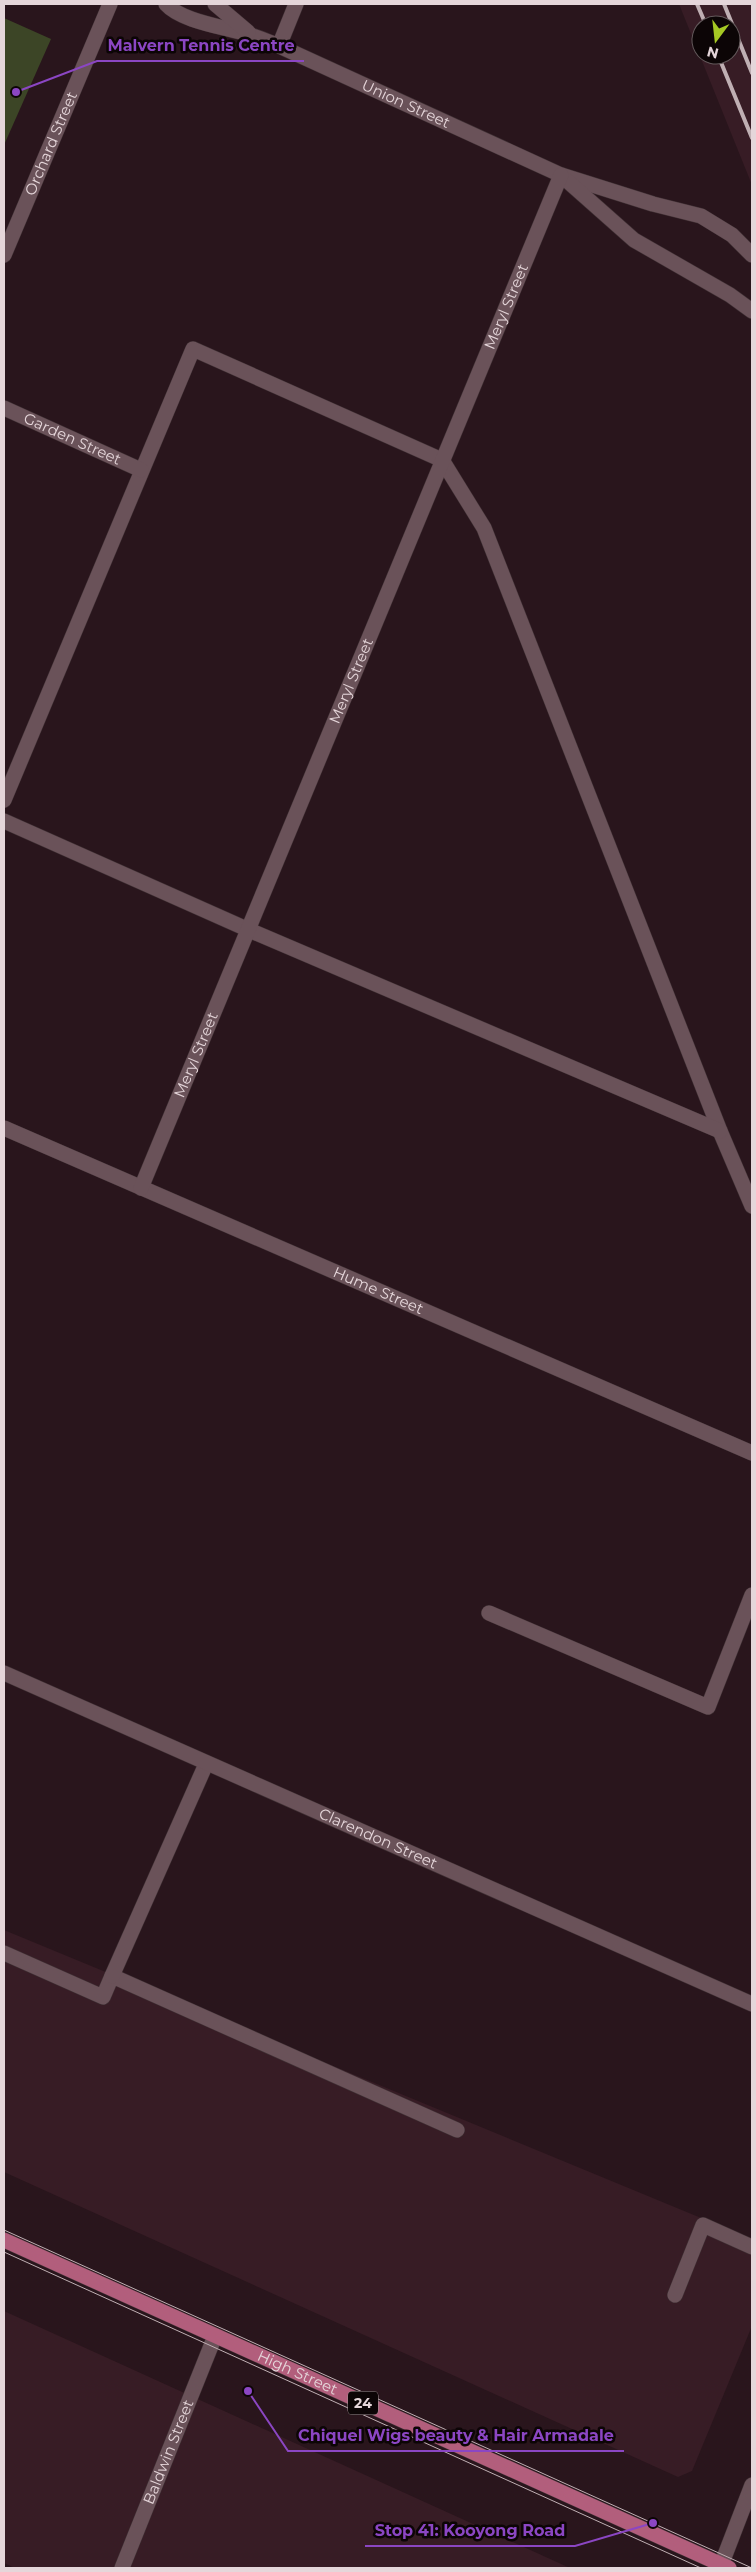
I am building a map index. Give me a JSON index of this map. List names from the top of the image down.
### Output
{
  "streets": {
    "main road": ["High Street", "24"],
    "street": [
      "Union Street",
      "Orchard Street",
      "Meryl Street",
      "Garden Street",
      "Hume Street",
      "Clarendon Street",
      "Baldwin Street"
    ]
  },
  "crossings": [
    ["Union Street", "Meryl Street"],
    ["Meryl Street", "Hume Street"],
    ["High Street", "Baldwin Street"]
  ],
  "places": ["Malvern Tennis Centre", "Chiquel Wigs beauty & Hair Armadale", "Stop 41: Kooyong Road"],
  "north": "bottom"
}
